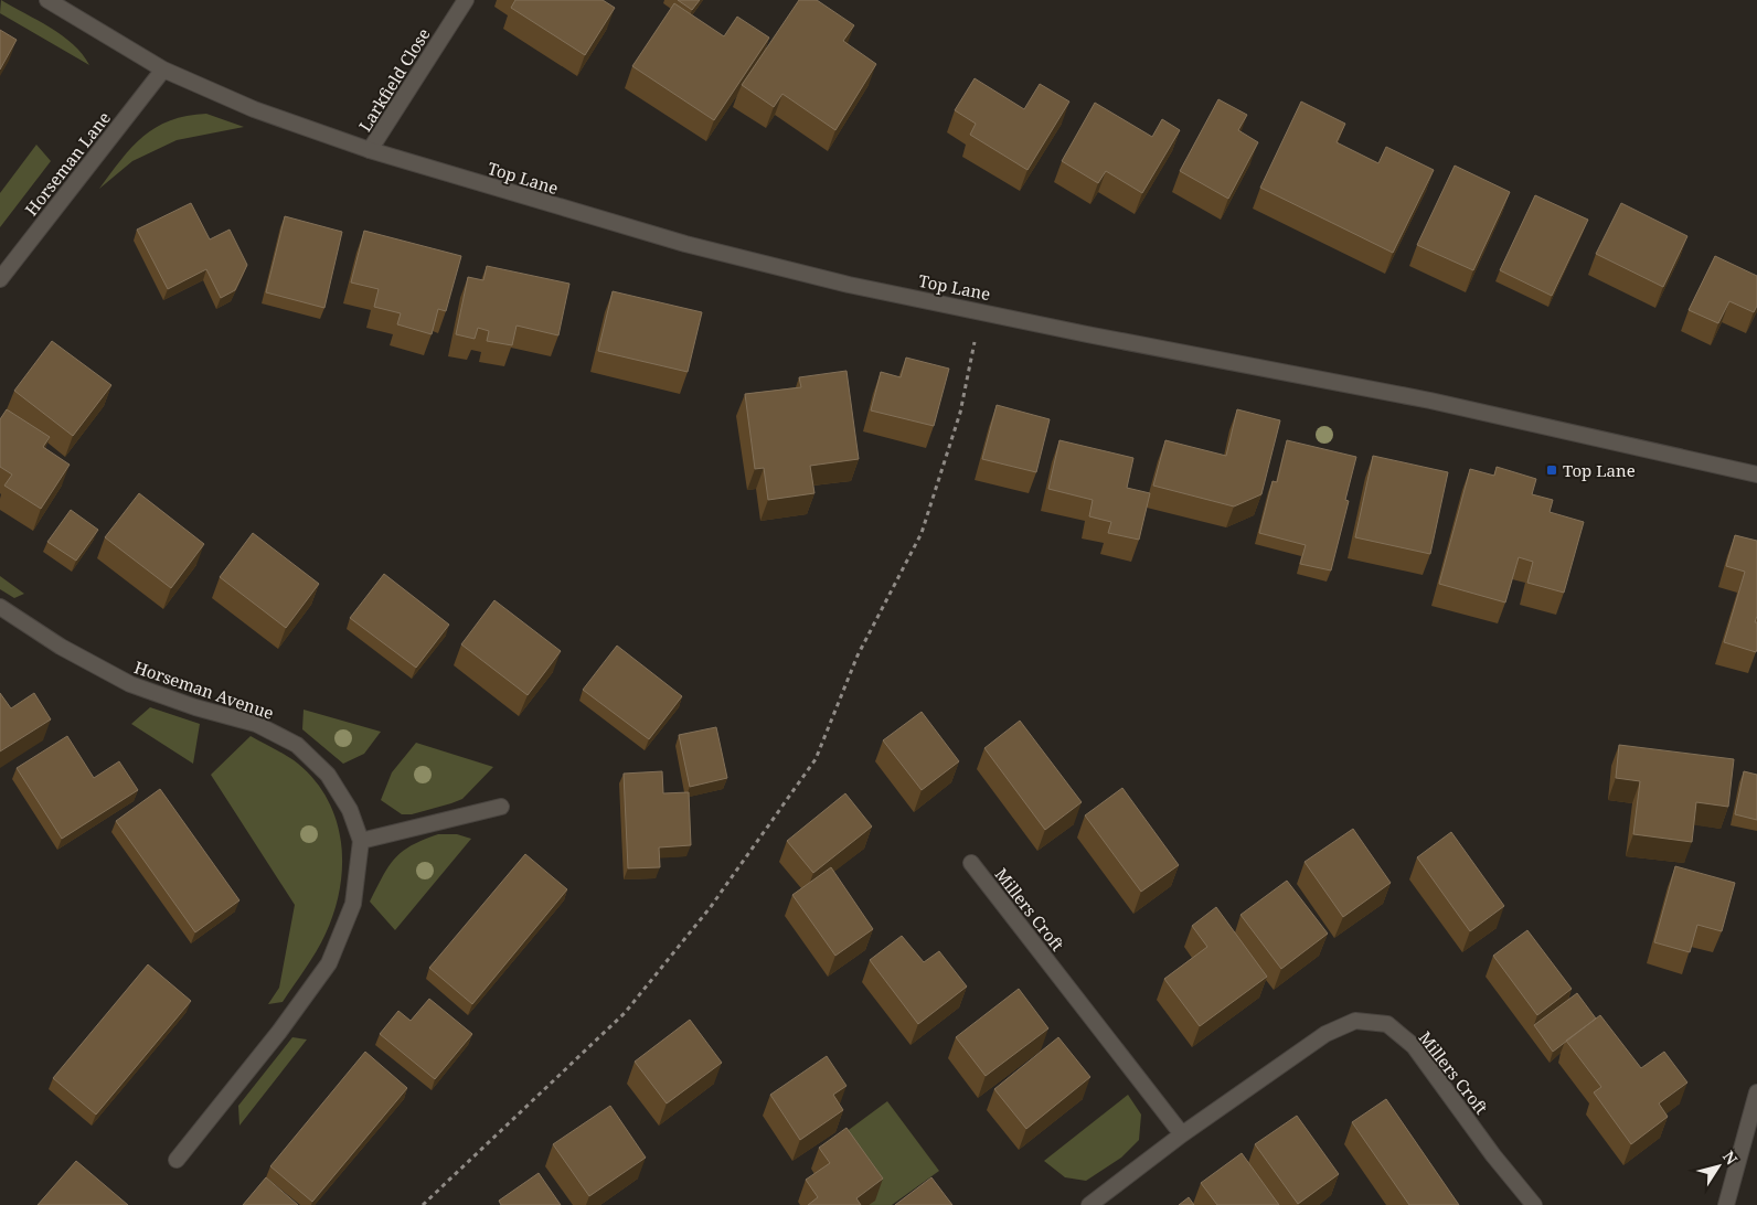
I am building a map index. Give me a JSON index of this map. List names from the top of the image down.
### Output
{
  "streets": {
    "street": [
      "Larkfield Close",
      "Horseman Lane",
      "Top Lane",
      "Horseman Avenue",
      "Millers Croft"
    ]
  },
  "crossings": [
    ["Larkfield Close", "Top Lane"],
    ["Horseman Lane", "Top Lane"]
  ],
  "places": {
    "transit": ["Top Lane"]
  },
  "north": "top right"
}
